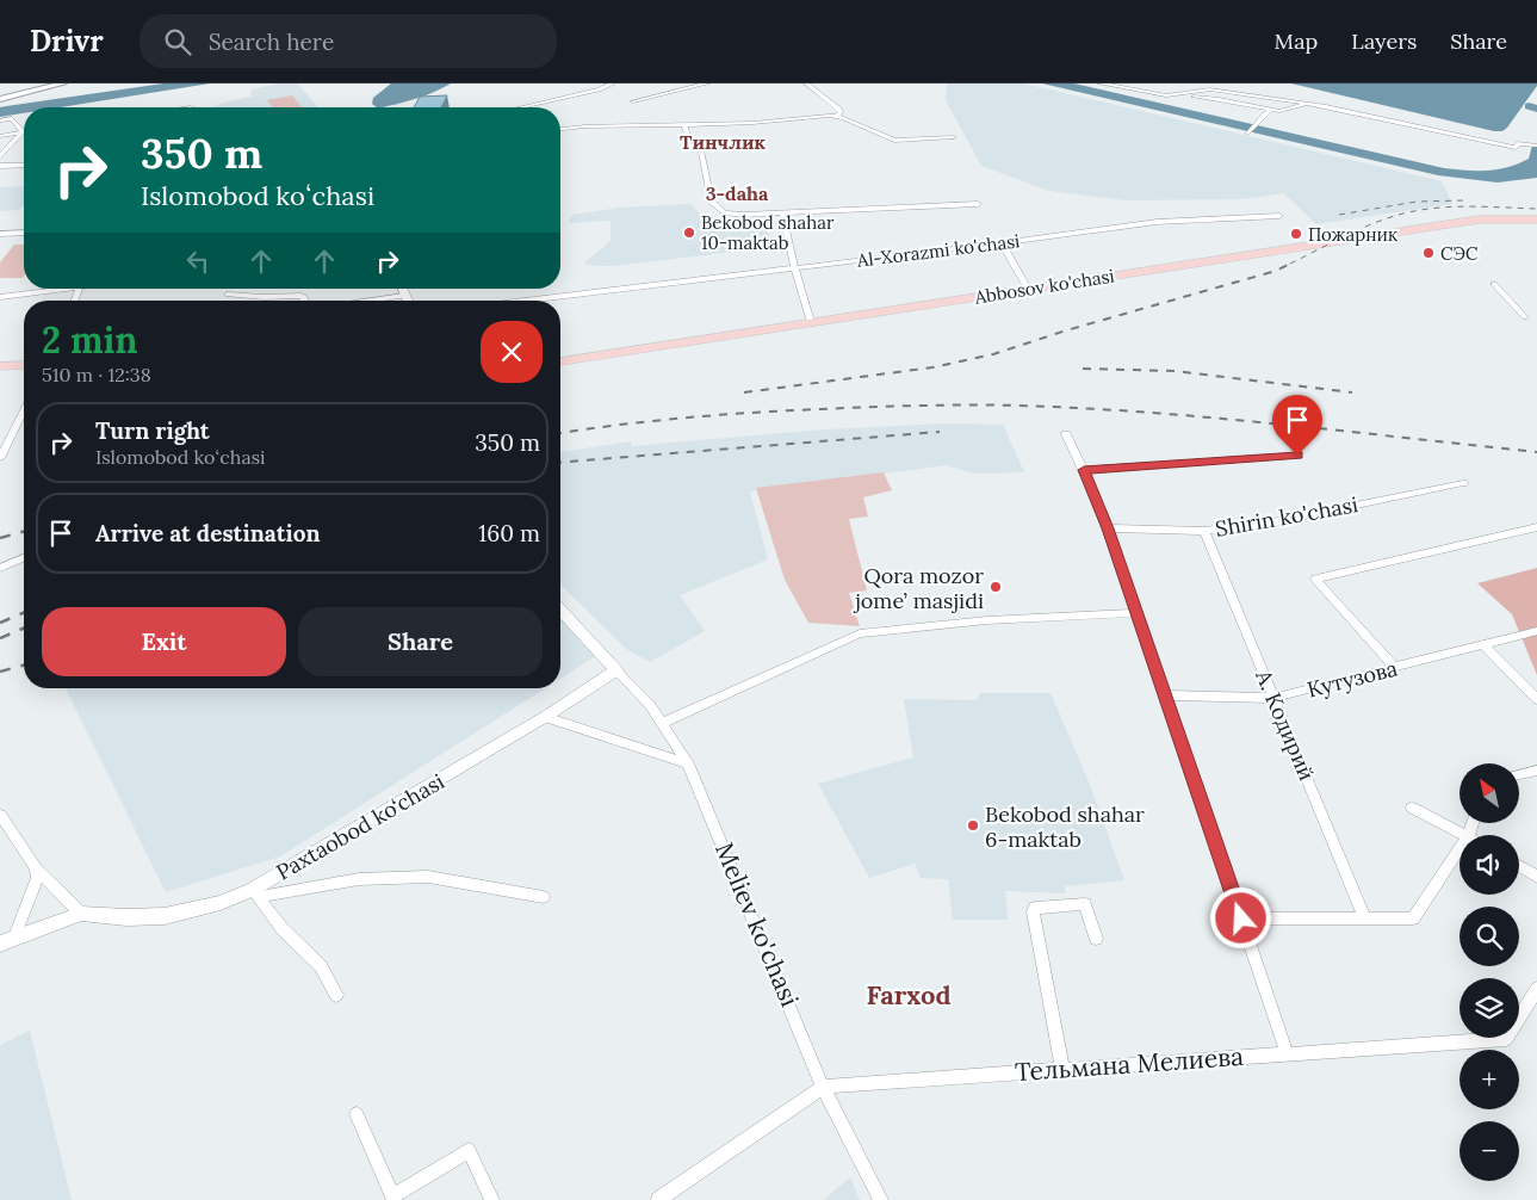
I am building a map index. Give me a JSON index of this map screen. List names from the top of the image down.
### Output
{
  "streets": {
    "main road": ["Abbosov ko'chasi"],
    "street": [
      "Al-Xorazmi ko'chasi",
      "Shirin ko'chasi",
      "Кутузова",
      "А. Кодирий",
      "Paxtaobod ko‘chasi",
      "Meliev ko'chasi",
      "Тельмана Мелиева"
    ]
  },
  "crossings": [
    ["Shirin ko'chasi", "А. Кодирий"],
    ["Кутузова", "А. Кодирий"],
    ["Paxtaobod ko‘chasi", "Meliev ko'chasi"],
    ["Meliev ko'chasi", "Тельмана Мелиева"]
  ],
  "districts": ["Тинчлик", "3-daha", "Farxod"],
  "places": [
    "Bekobod shahar 10-maktab",
    "Пожарник",
    "СЭС",
    "Qora mozor jome’ masjidi",
    "Bekobod shahar 6-maktab"
  ],
  "north": "top left",
  "page": {
    "header": "Drivr",
    "search": "Search here",
    "nav": ["Map", "Layers", "Share"],
    "turn": ["350 m", "Islomobod koʻchasi"],
    "heading": ["2 min", "510 m · 12:38"],
    "list": [
      {
        "name": "Turn right",
        "note": "Islomobod koʻchasi",
        "value": "350 m"
      },
      {
        "name": "Arrive at destination",
        "value": "160 m"
      }
    ],
    "buttons": ["Exit", "Share"],
    "map_buttons": ["+", "−"]
  }
}
